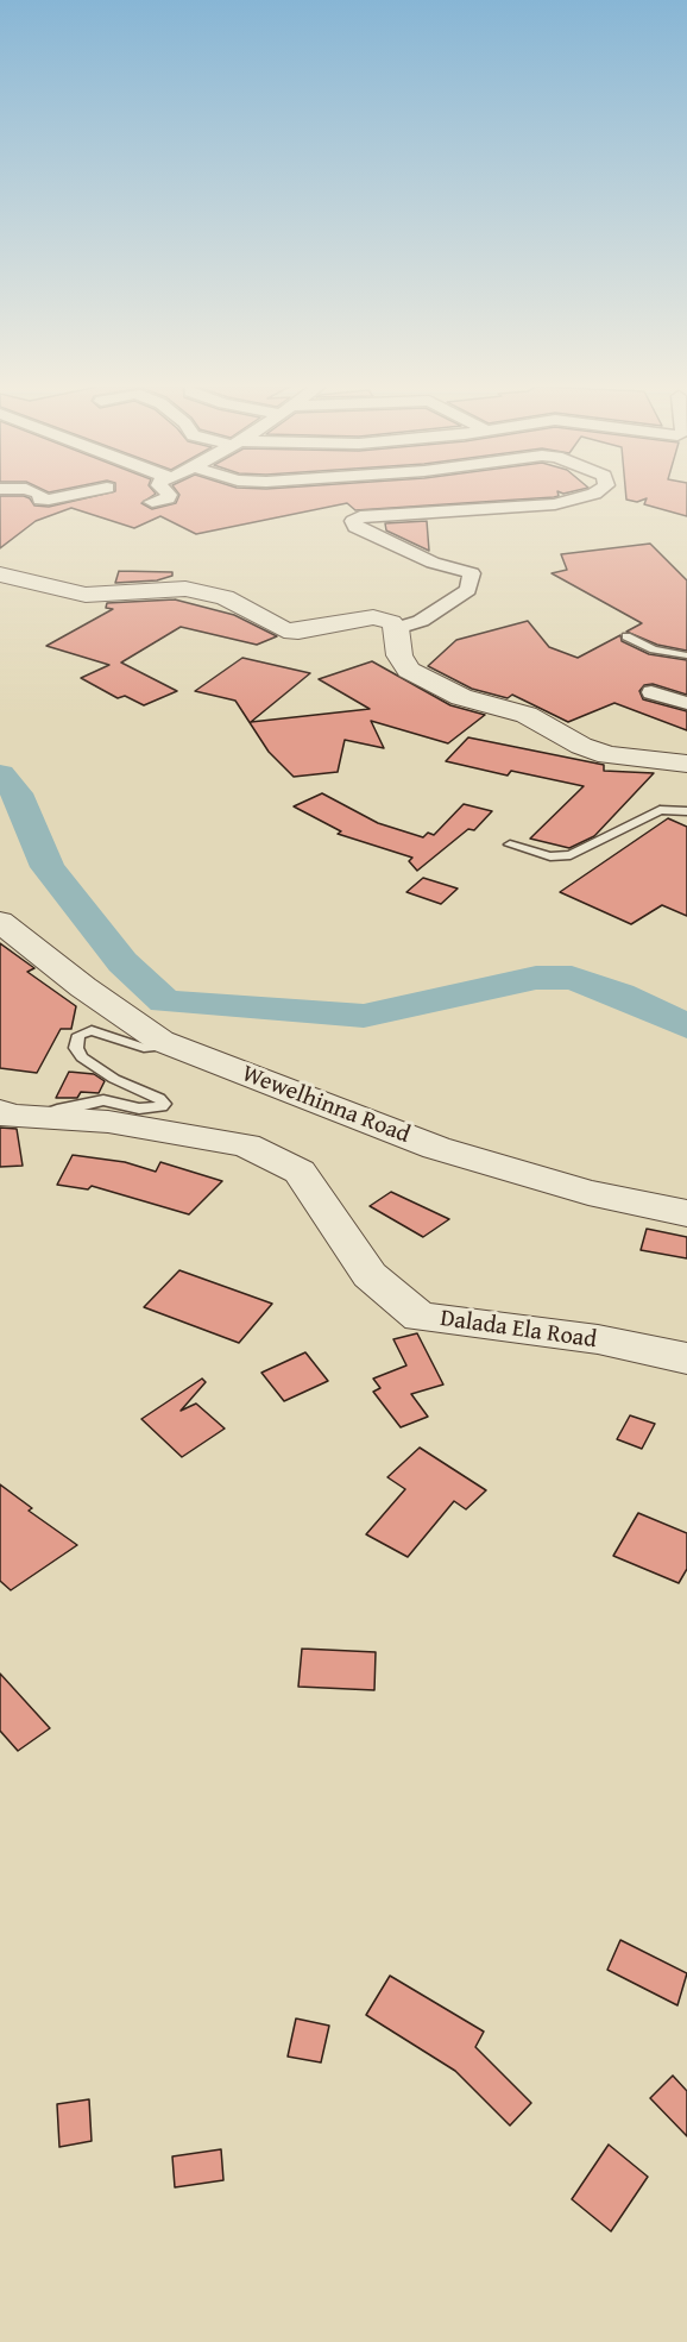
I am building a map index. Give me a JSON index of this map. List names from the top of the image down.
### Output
{
  "streets": {
    "street": ["Wewelhinna Road", "Dalada Ela Road"]
  }
}
